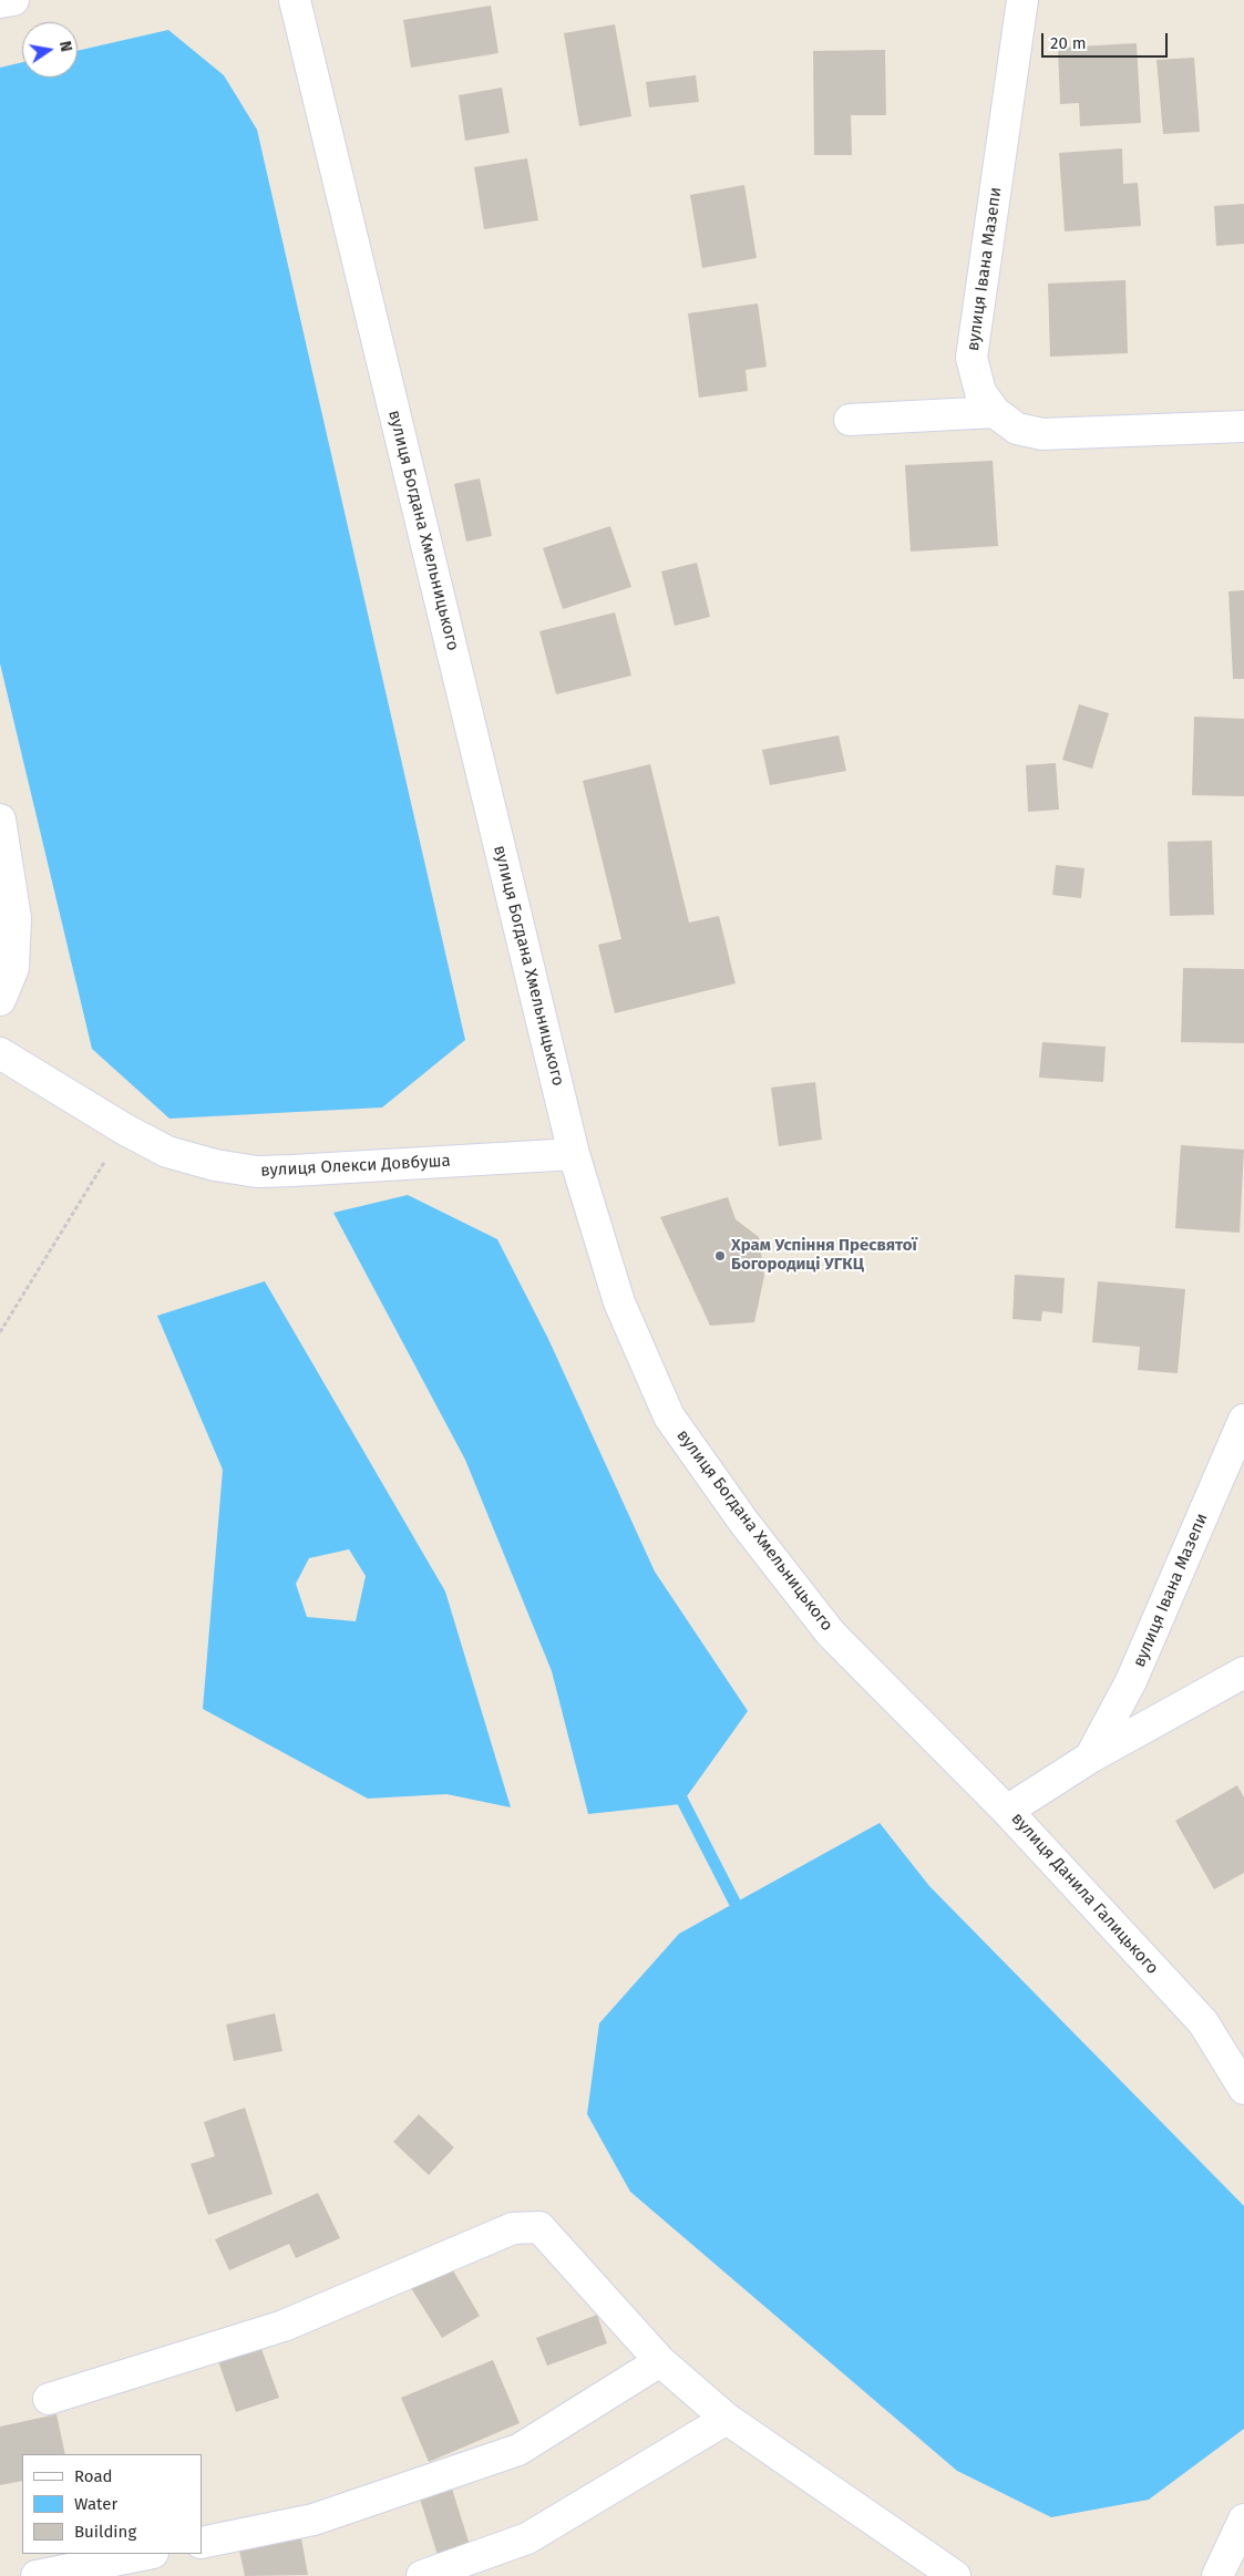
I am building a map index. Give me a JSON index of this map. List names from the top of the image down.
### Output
{
  "streets": {
    "street": [
      "вулиця Івана Мазепи",
      "вулиця Богдана Хмельницького",
      "вулиця Олекси Довбуша",
      "вулиця Данила Галицького"
    ]
  },
  "crossings": [
    ["вулиця Івана Мазепи", "вулиця Данила Галицького"],
    ["вулиця Богдана Хмельницького", "вулиця Олекси Довбуша"],
    ["вулиця Богдана Хмельницького", "вулиця Данила Галицького"]
  ],
  "places": ["Храм Успіння Пресвятої Богородиці УГКЦ"],
  "legend": ["Road", "Water", "Building"],
  "scale_bar": "20 m",
  "north": "right"
}
